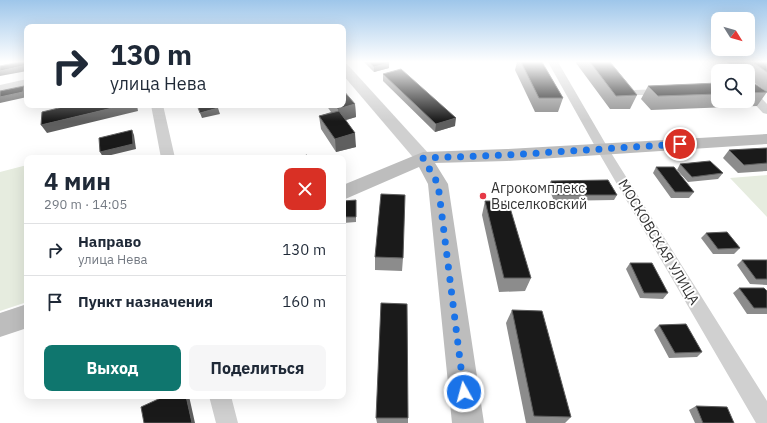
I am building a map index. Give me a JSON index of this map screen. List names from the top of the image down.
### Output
{
  "streets": {
    "street": ["МОСКОВСКАЯ УЛИЦА"]
  },
  "places": ["Агрокомплекс Выселковский"],
  "north": "bottom right",
  "page": {
    "turn": ["130 m", "улица Нева"],
    "heading": ["4 мин", "290 m · 14:05"],
    "list": [
      {
        "name": "Направо",
        "note": "улица Нева",
        "value": "130 m"
      },
      {
        "name": "Пункт назначения",
        "value": "160 m"
      }
    ],
    "buttons": ["Выход", "Поделиться"]
  }
}
